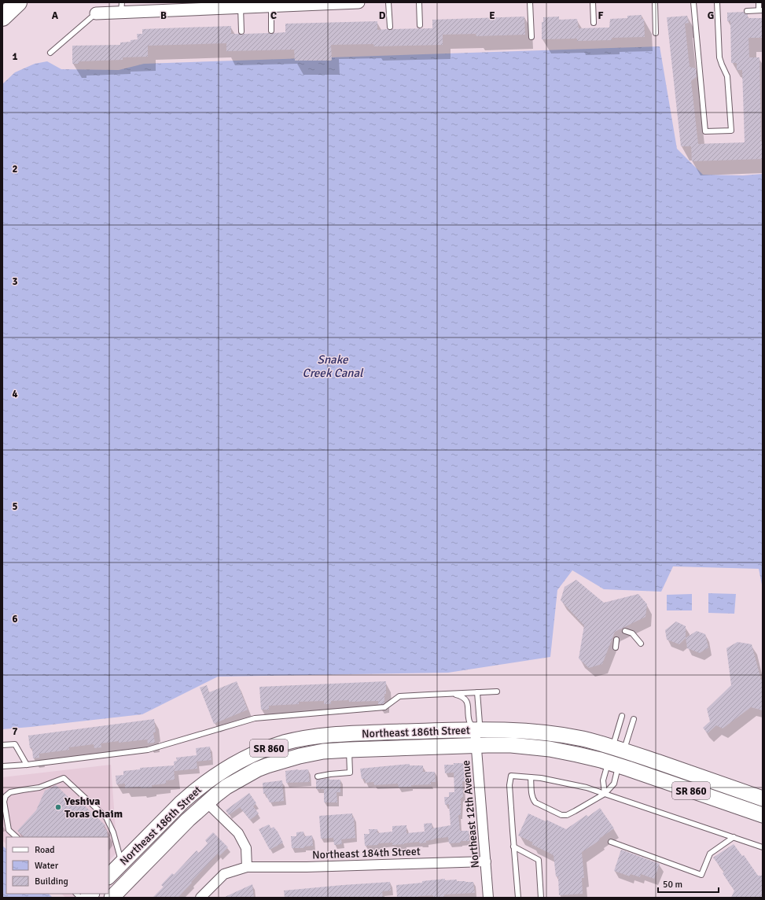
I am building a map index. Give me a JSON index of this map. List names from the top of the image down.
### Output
{
  "streets": {
    "main road": ["Northeast 186th Street", "SR 860"],
    "street": ["Northeast 12th Avenue", "Northeast 184th Street"]
  },
  "crossings": [
    ["Northeast 186th Street", "Northeast 12th Avenue"],
    ["Northeast 12th Avenue", "Northeast 184th Street"]
  ],
  "water": ["Snake Creek Canal"],
  "places": ["Yeshiva Toras Chaim"],
  "legend": ["Road", "Water", "Building"],
  "scale_bar": "50 m",
  "grid": {
    "columns": [
      "A",
      "B",
      "C",
      "D",
      "E",
      "F",
      "G"
    ],
    "rows": [
      "1",
      "2",
      "3",
      "4",
      "5",
      "6",
      "7"
    ]
  }
}
